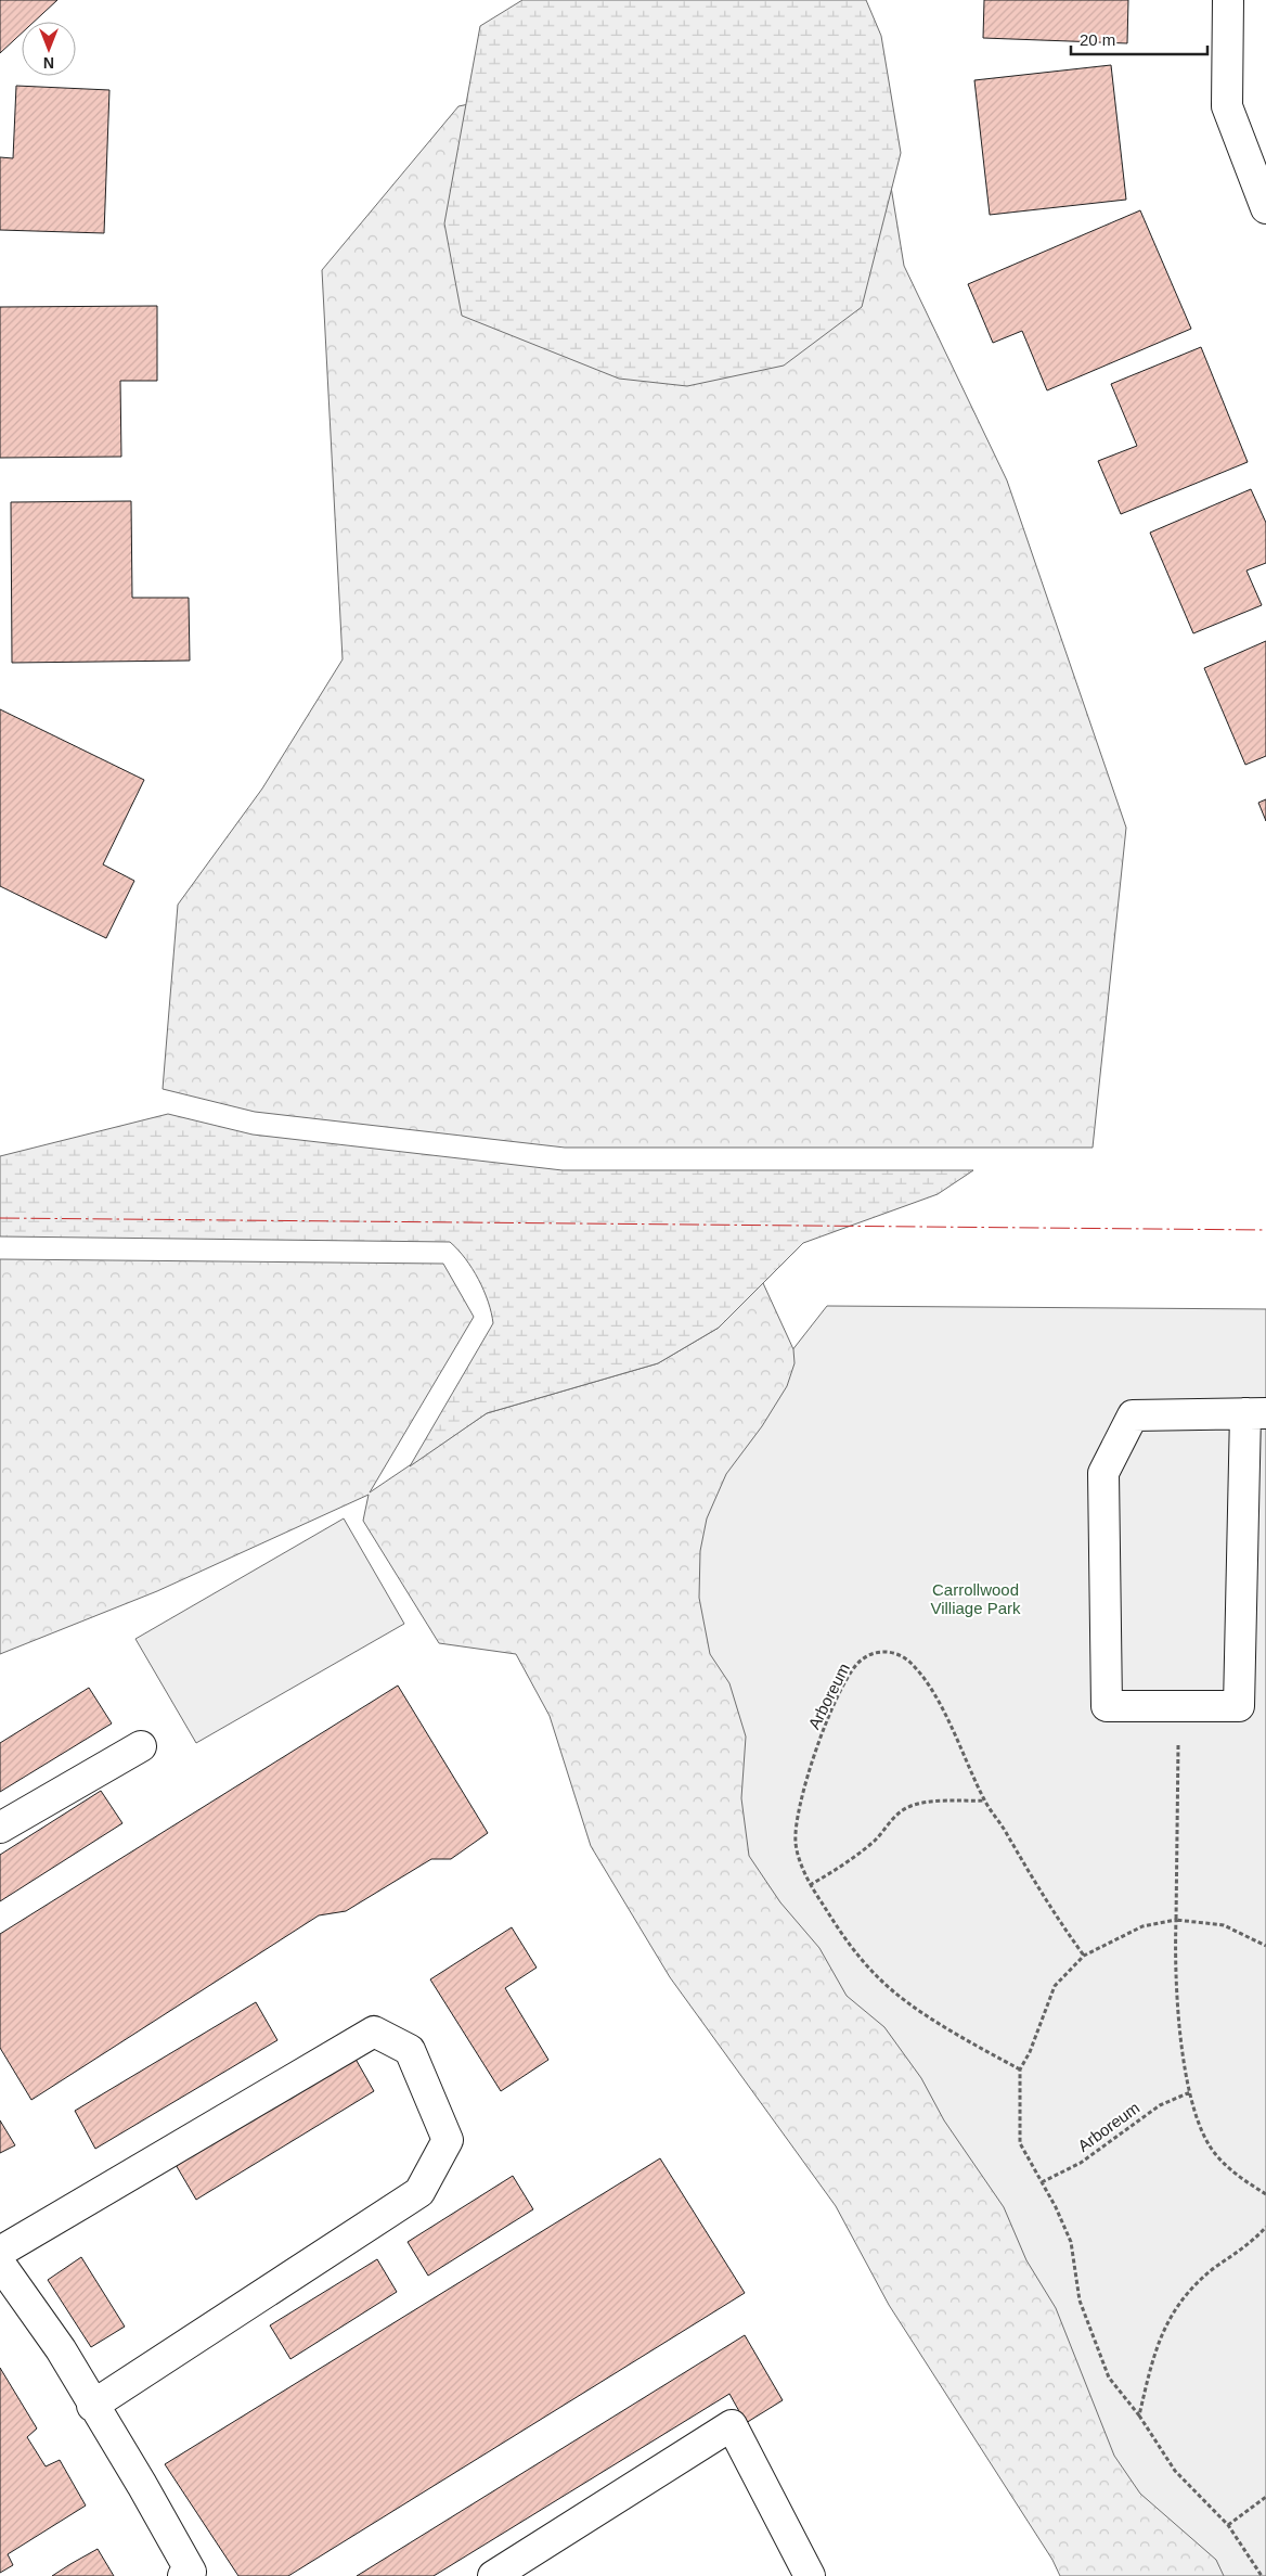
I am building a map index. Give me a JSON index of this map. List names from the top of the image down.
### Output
{
  "streets": {
    "path": ["Arboreum"]
  },
  "parks": ["Carrollwood Villiage Park"],
  "scale_bar": "20 m",
  "north": "bottom"
}
